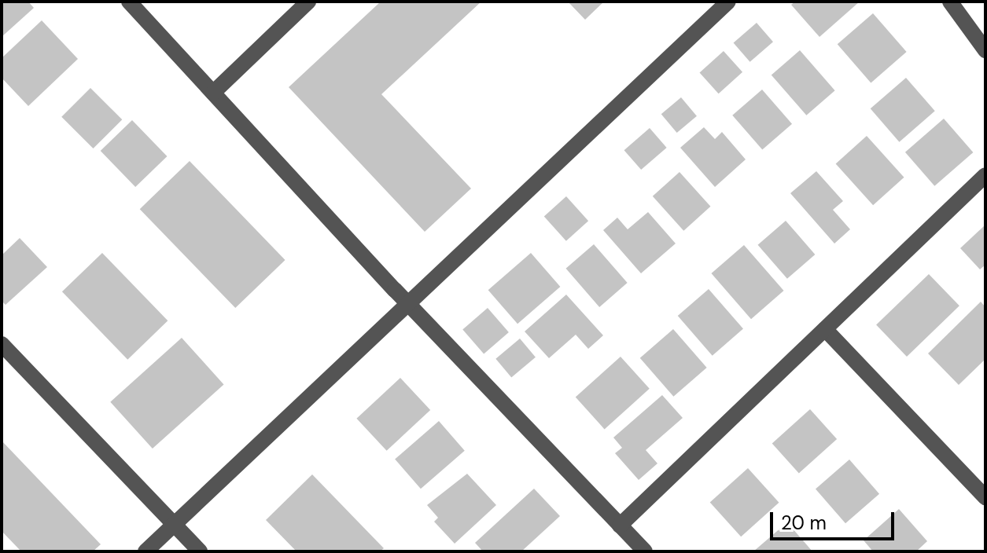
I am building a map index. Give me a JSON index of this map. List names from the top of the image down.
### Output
{
  "scale_bar": "20 m"
}
